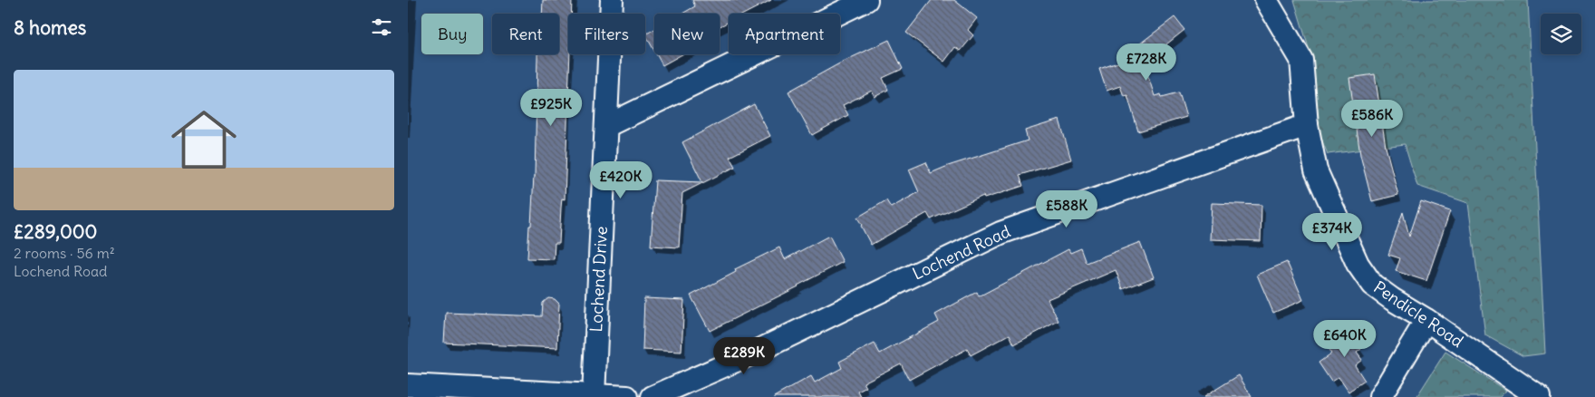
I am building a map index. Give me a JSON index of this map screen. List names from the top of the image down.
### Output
{
  "streets": {
    "street": ["Lochend Road", "Lochend Drive", "Pendicle Road"]
  },
  "crossings": [
    ["Lochend Road", "Pendicle Road"]
  ],
  "page": {
    "heading": "8 homes",
    "chip": [
      "Buy",
      "Rent",
      "Filters",
      "New",
      "Apartment"
    ],
    "price": [
      "£728K",
      "£925K",
      "£586K",
      "£420K",
      "£588K",
      "£374K",
      "£640K",
      "£289K"
    ],
    "list": [
      {
        "name": "£289,000",
        "note": "2 rooms · 56 m² · Lochend Road"
      }
    ]
  }
}
